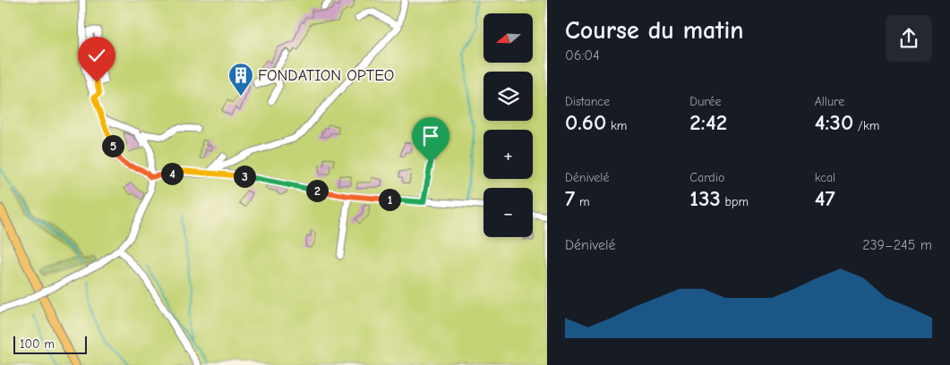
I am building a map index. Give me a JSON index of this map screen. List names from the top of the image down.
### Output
{
  "places": {
    "building": ["FONDATION OPTEO"]
  },
  "scale_bar": "100 m",
  "north": "left",
  "page": {
    "heading": ["Course du matin", "06:04"],
    "map_buttons": ["+", "−"],
    "stats": [
      ["Distance", "0.60 km"],
      ["Durée", "2:42"],
      ["Allure", "4:30 /km"],
      ["Dénivelé", "7 m"],
      ["Cardio", "133 bpm"],
      ["kcal", "47"]
    ],
    "pins": [
      "5",
      "4",
      "3",
      "2",
      "1"
    ],
    "chart": ["Dénivelé", "239–245 m"],
    "scale": "100 m"
  }
}
